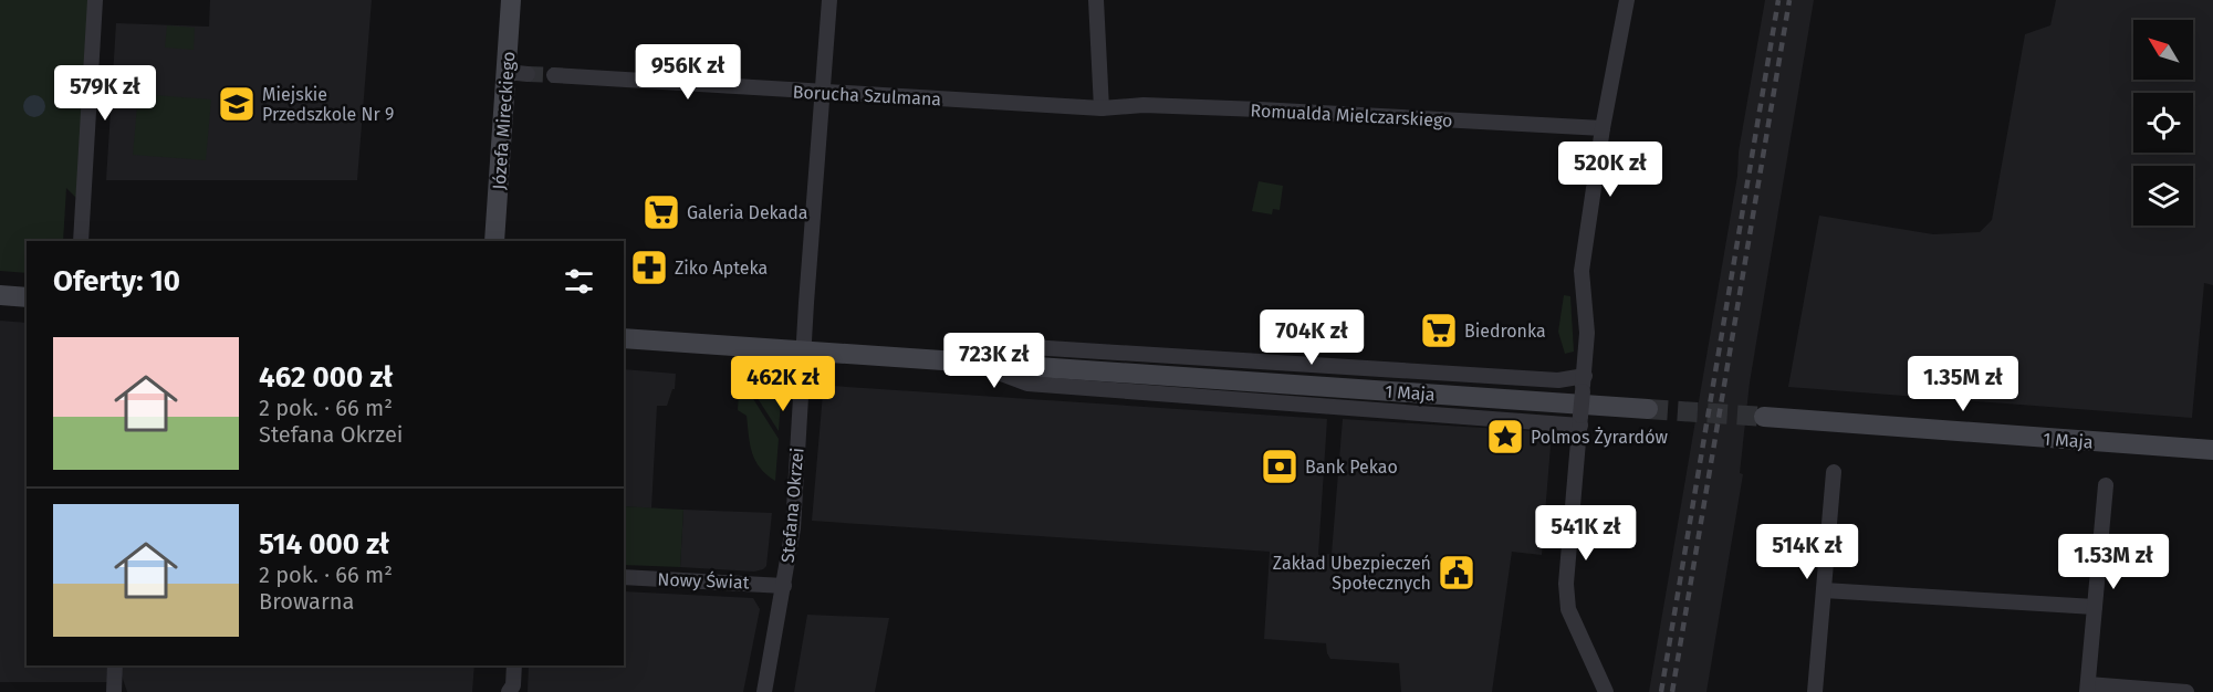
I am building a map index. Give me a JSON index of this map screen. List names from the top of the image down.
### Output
{
  "streets": {
    "street": [
      "Borucha Szulmana",
      "Romualda Mielczarskiego",
      "Józefa Mireckiego",
      "1 Maja",
      "Stefana Okrzei",
      "Nowy Świat"
    ]
  },
  "crossings": [
    ["Borucha Szulmana", "Romualda Mielczarskiego"],
    ["Borucha Szulmana", "Stefana Okrzei"],
    ["1 Maja", "Stefana Okrzei"],
    ["Stefana Okrzei", "Nowy Świat"]
  ],
  "places": {
    "school or university": ["Miejskie Przedszkole Nr 9"],
    "supermarket": ["Galeria Dekada", "Biedronka"],
    "pharmacy": ["Ziko Apteka"],
    "place": ["Polmos Żyrardów"],
    "bank": ["Bank Pekao"],
    "public building": ["Zakład Ubezpieczeń Społecznych"]
  },
  "north": "top left",
  "page": {
    "price": [
      "956K zł",
      "579K zł",
      "520K zł",
      "704K zł",
      "723K zł",
      "462K zł",
      "1.35M zł",
      "541K zł",
      "514K zł",
      "1.53M zł"
    ],
    "heading": "Oferty: 10",
    "list": [
      {
        "name": "462 000 zł",
        "note": "2 pok. · 66 m² · Stefana Okrzei"
      },
      {
        "name": "514 000 zł",
        "note": "2 pok. · 66 m² · Browarna"
      }
    ]
  }
}
